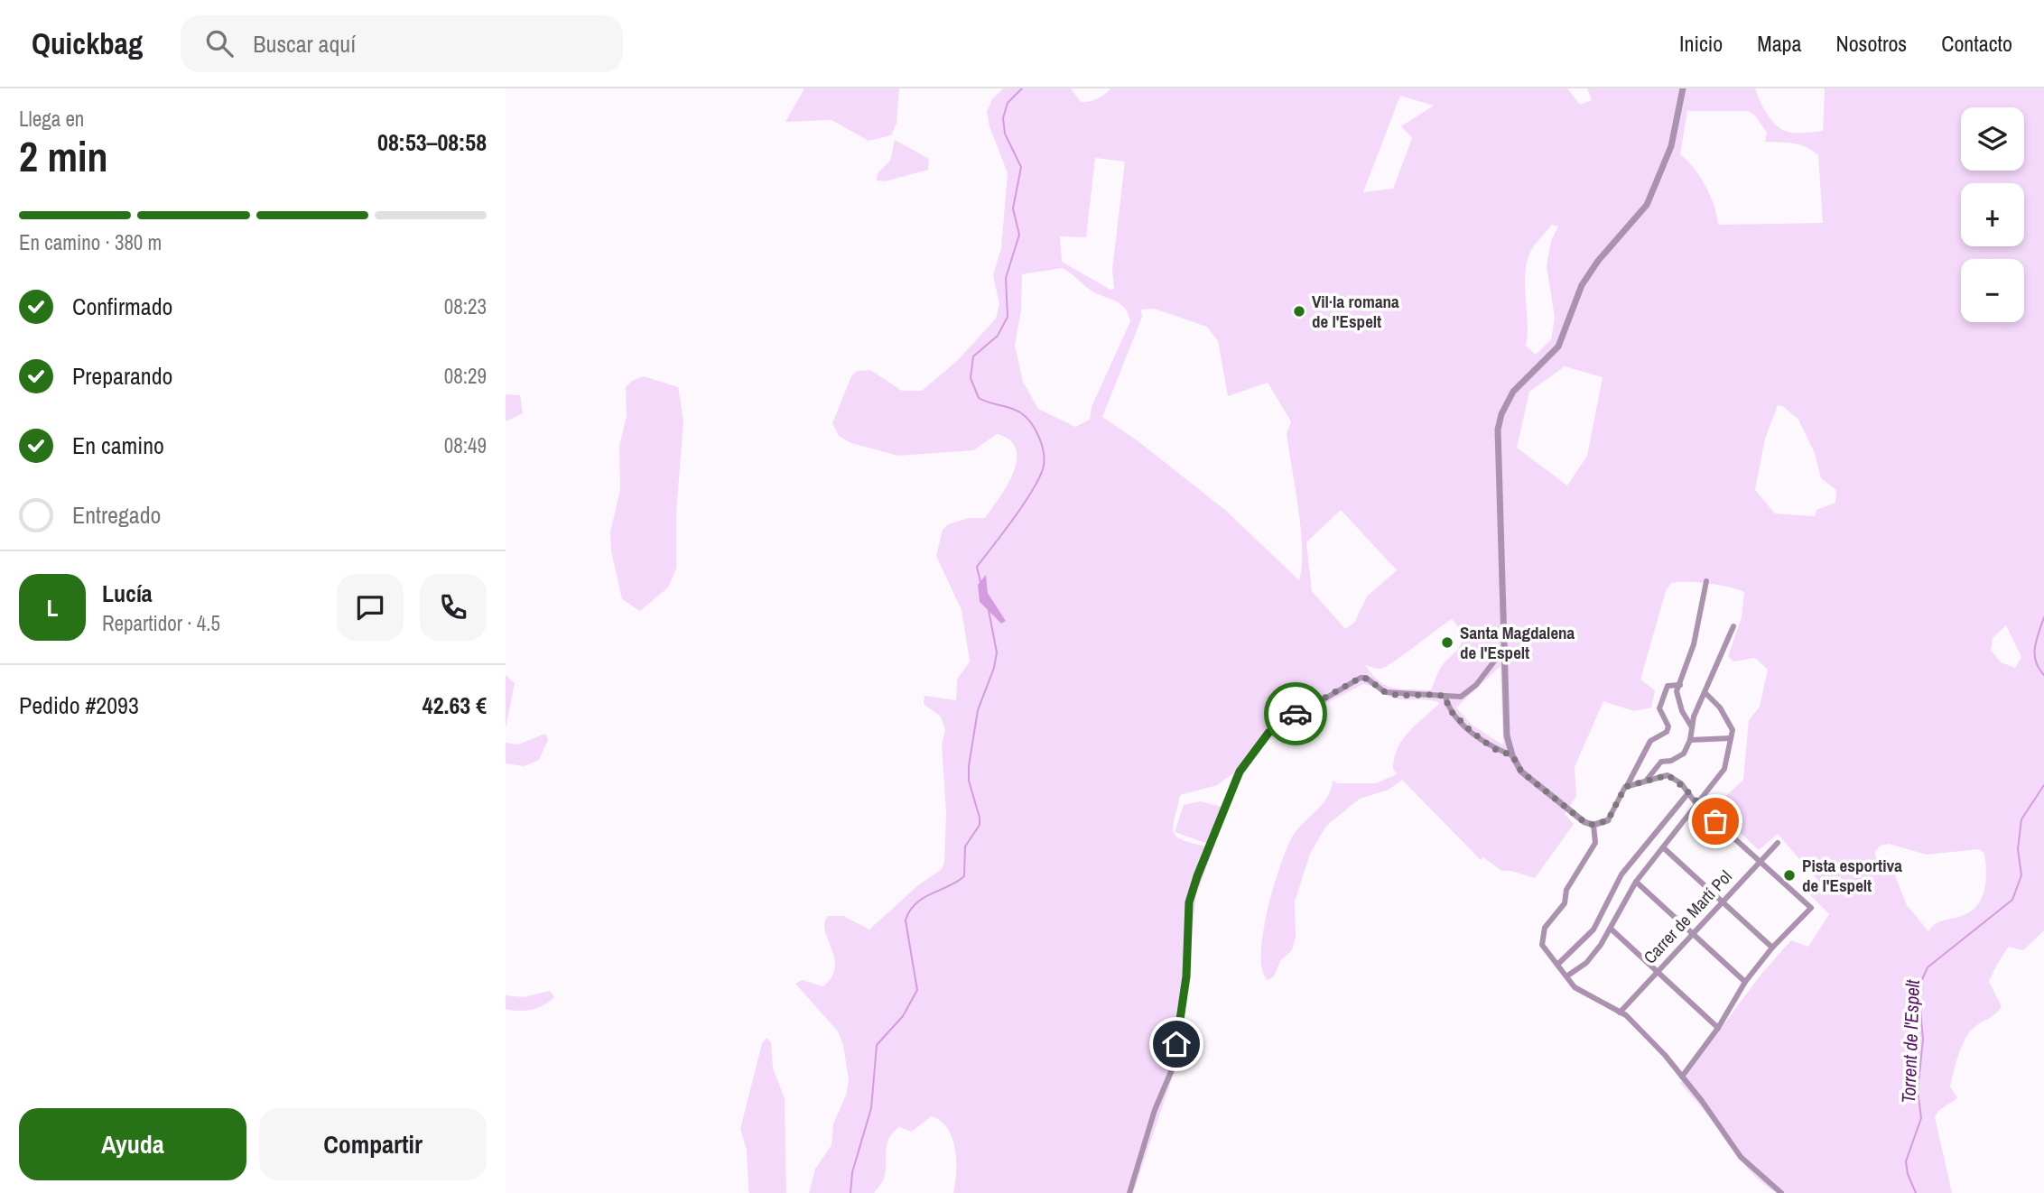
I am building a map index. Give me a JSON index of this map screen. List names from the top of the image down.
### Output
{
  "streets": {
    "street": ["Carrer de Martí Pol"]
  },
  "water": ["Torrent de l'Espelt"],
  "places": ["Vil·la romana de l'Espelt", "Santa Magdalena de l'Espelt", "Pista esportiva de l'Espelt"],
  "page": {
    "header": "Quickbag",
    "search": "Buscar aquí",
    "nav": [
      "Inicio",
      "Mapa",
      "Nosotros",
      "Contacto"
    ],
    "heading": ["2 min", "Llega en", "08:53–08:58"],
    "panel": [
      "Lucía",
      "Repartidor · 4.5",
      "Pedido #2093",
      "42.63 €"
    ],
    "map_buttons": ["+", "−"],
    "bar": "En camino · 380 m",
    "list": [
      ["Confirmado", "08:23"],
      ["Preparando", "08:29"],
      ["En camino", "08:49"],
      "Entregado"
    ],
    "round": "L",
    "buttons": ["Ayuda", "Compartir"]
  }
}
